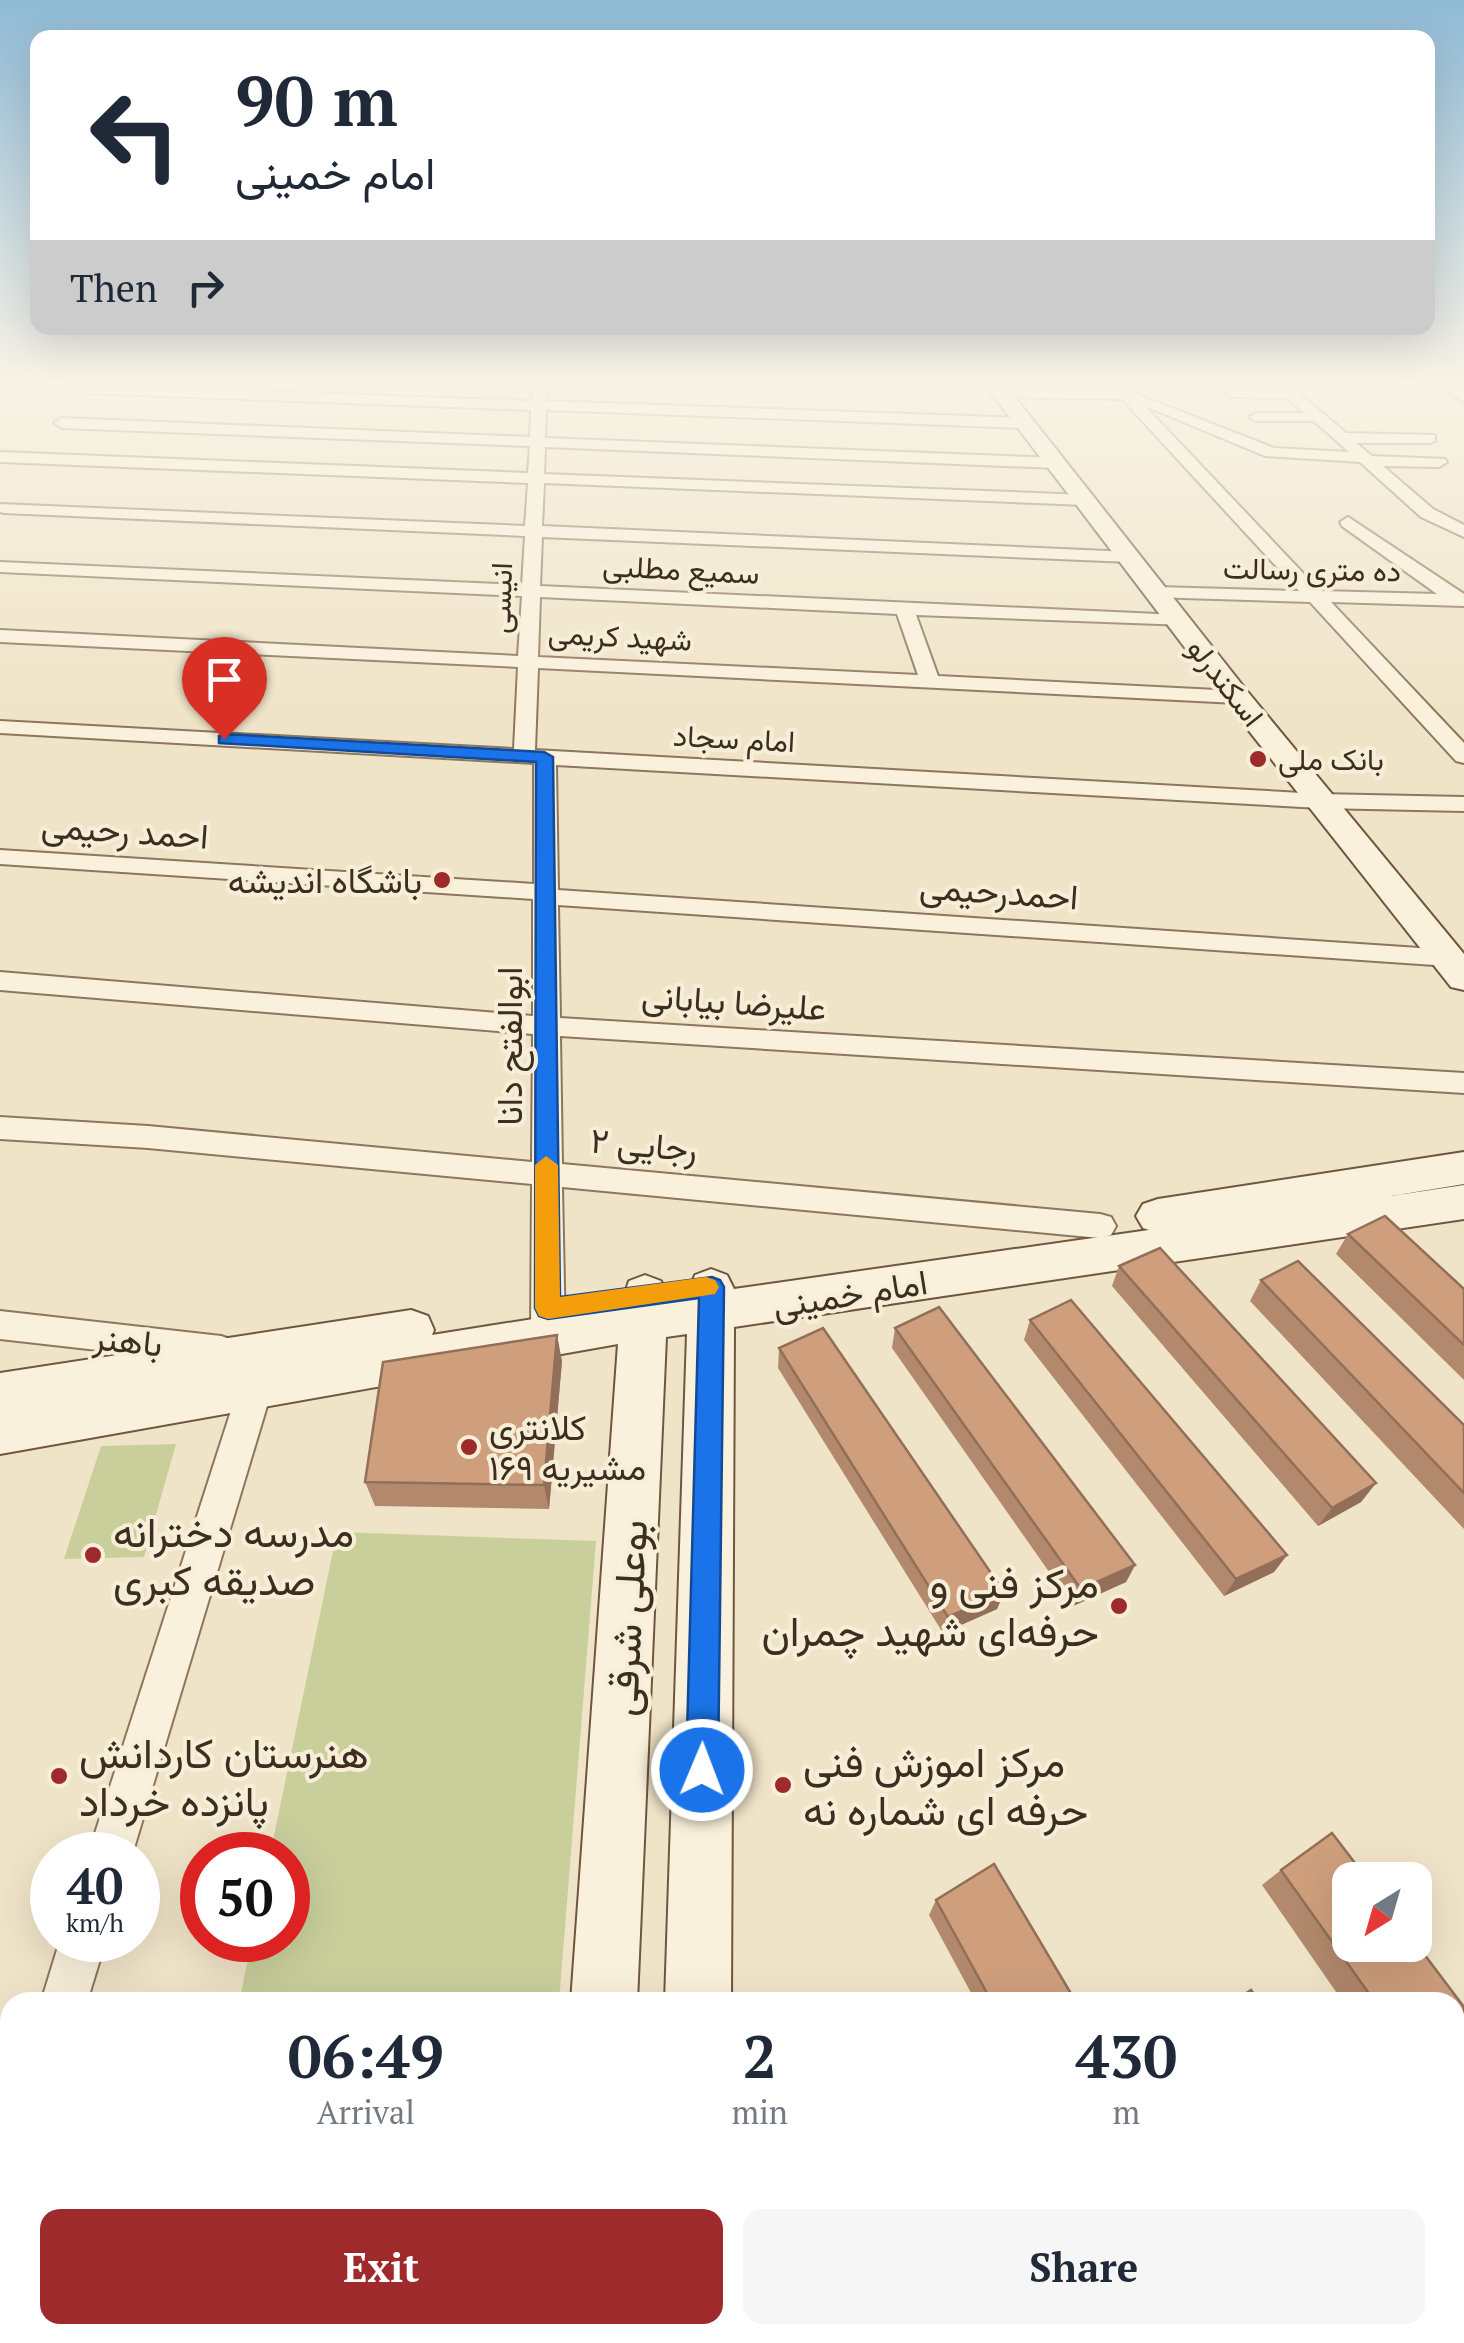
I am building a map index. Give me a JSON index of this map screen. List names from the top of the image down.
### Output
{
  "streets": {
    "main road": ["اسکندرلو", "امام خمینی", "بوعلی شرقی"],
    "street": [
      "سمیع مطلبی",
      "ده متری رسالت",
      "انیسی",
      "شهید کریمی",
      "امام سجاد",
      "احمد رحیمی",
      "احمدرحیمی",
      "علیرضا بیابانی",
      "ابوالفتح دانا",
      "رجایی ۲",
      "باهنر"
    ]
  },
  "crossings": [
    ["سمیع مطلبی", "انیسی"],
    ["سمیع مطلبی", "اسکندرلو"],
    ["ده متری رسالت", "اسکندرلو"],
    ["انیسی", "شهید کریمی"],
    ["انیسی", "امام سجاد"],
    ["انیسی", "ابوالفتح دانا"],
    ["شهید کریمی", "اسکندرلو"],
    ["اسکندرلو", "امام سجاد"],
    ["اسکندرلو", "احمدرحیمی"],
    ["امام سجاد", "ابوالفتح دانا"],
    ["احمد رحیمی", "احمدرحیمی"],
    ["احمد رحیمی", "ابوالفتح دانا"],
    ["احمدرحیمی", "ابوالفتح دانا"],
    ["علیرضا بیابانی", "ابوالفتح دانا"],
    ["ابوالفتح دانا", "رجایی ۲"],
    ["ابوالفتح دانا", "امام خمینی"],
    ["رجایی ۲", "امام خمینی"],
    ["امام خمینی", "باهنر"],
    ["امام خمینی", "بوعلی شرقی"]
  ],
  "places": [
    "بانک ملی",
    "باشگاه اندیشه",
    "کلانتری ۱۶۹ مشیریه",
    "مدرسه دخترانه صدیقه کبری",
    "مرکز فنی و حرفه‌ای شهید چمران",
    "هنرستان کاردانش پانزده خرداد",
    "مرکز اموزش فنی حرفه ای شماره نه"
  ],
  "north": "bottom left",
  "page": {
    "turn": ["90 m", "امام خمینی"],
    "then": "Then",
    "speed": "40 km/h",
    "limit": "50",
    "eta": [
      "06:49",
      "Arrival",
      "2",
      "min",
      "430",
      "m"
    ],
    "buttons": ["Exit", "Share"]
  }
}
